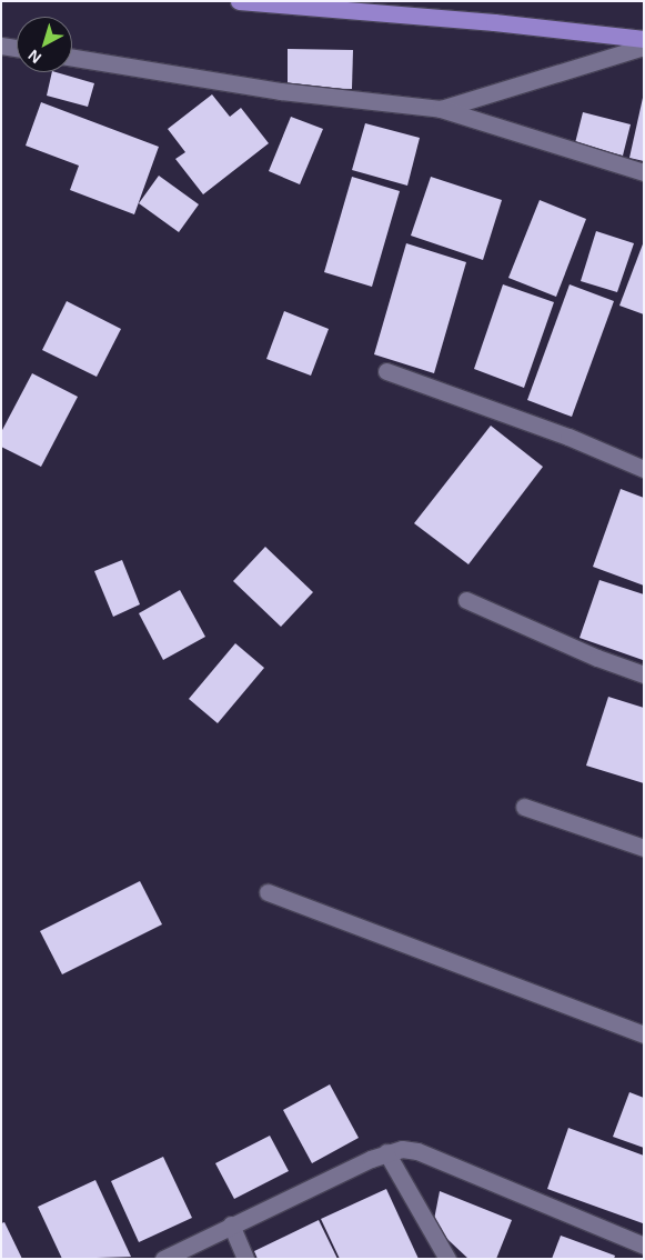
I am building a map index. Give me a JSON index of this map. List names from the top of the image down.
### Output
{
  "north": "bottom left"
}
